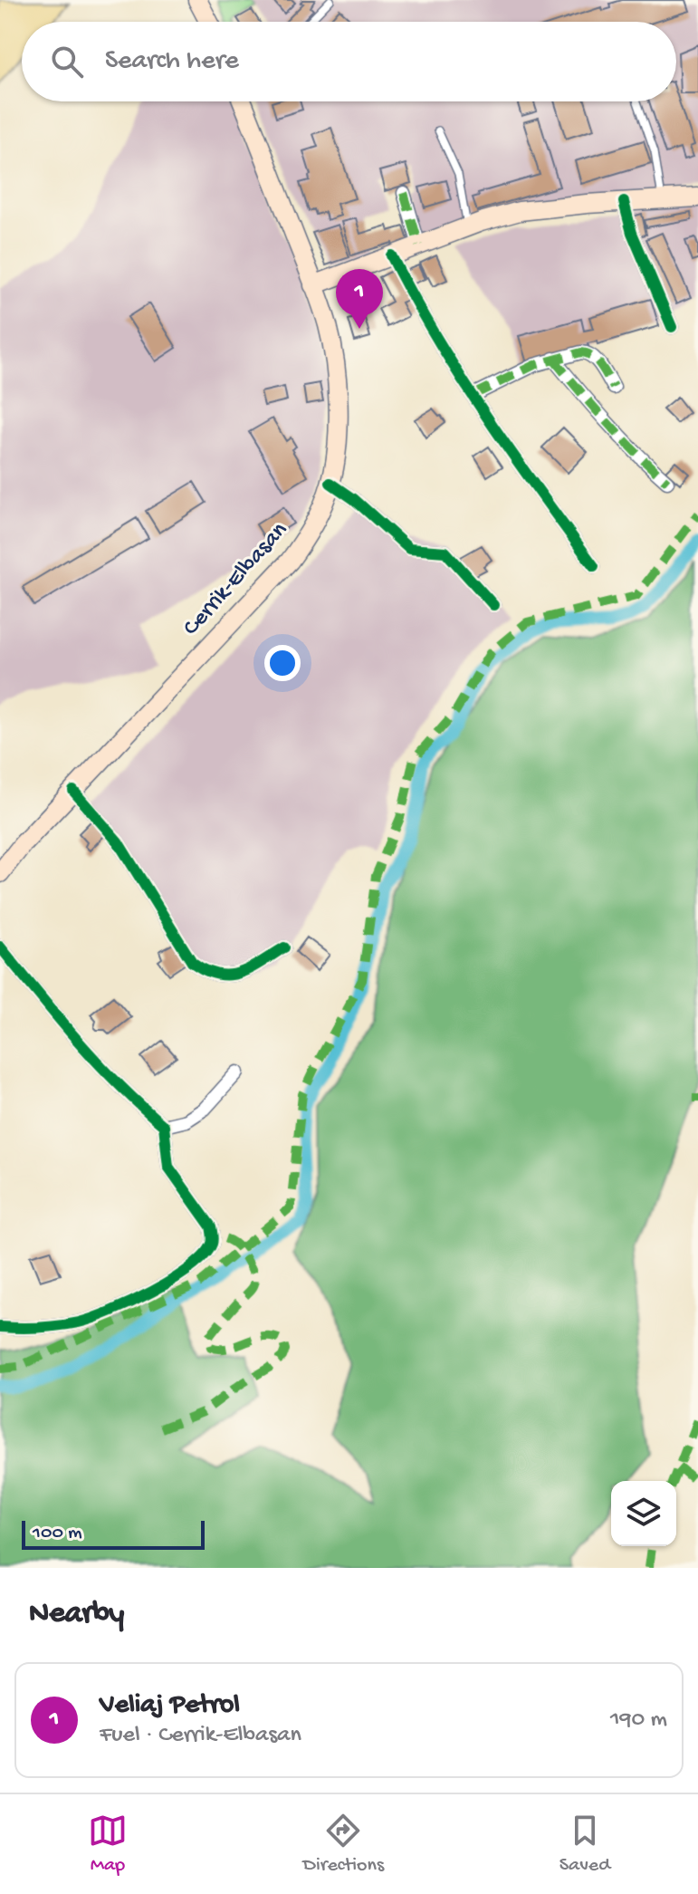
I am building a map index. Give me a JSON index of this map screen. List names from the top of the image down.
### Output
{
  "streets": {
    "main road": ["Cerrik-Elbasan"]
  },
  "scale_bar": "100 m",
  "page": {
    "search": "Search here",
    "pins": "1",
    "scale": "100 m",
    "heading": "Nearby",
    "list": [
      {
        "mark": "1",
        "name": "Veliaj Petrol",
        "note": "Fuel · Cerrik-Elbasan",
        "value": "190 m"
      }
    ],
    "nav": ["Map", "Directions", "Saved"]
  }
}
